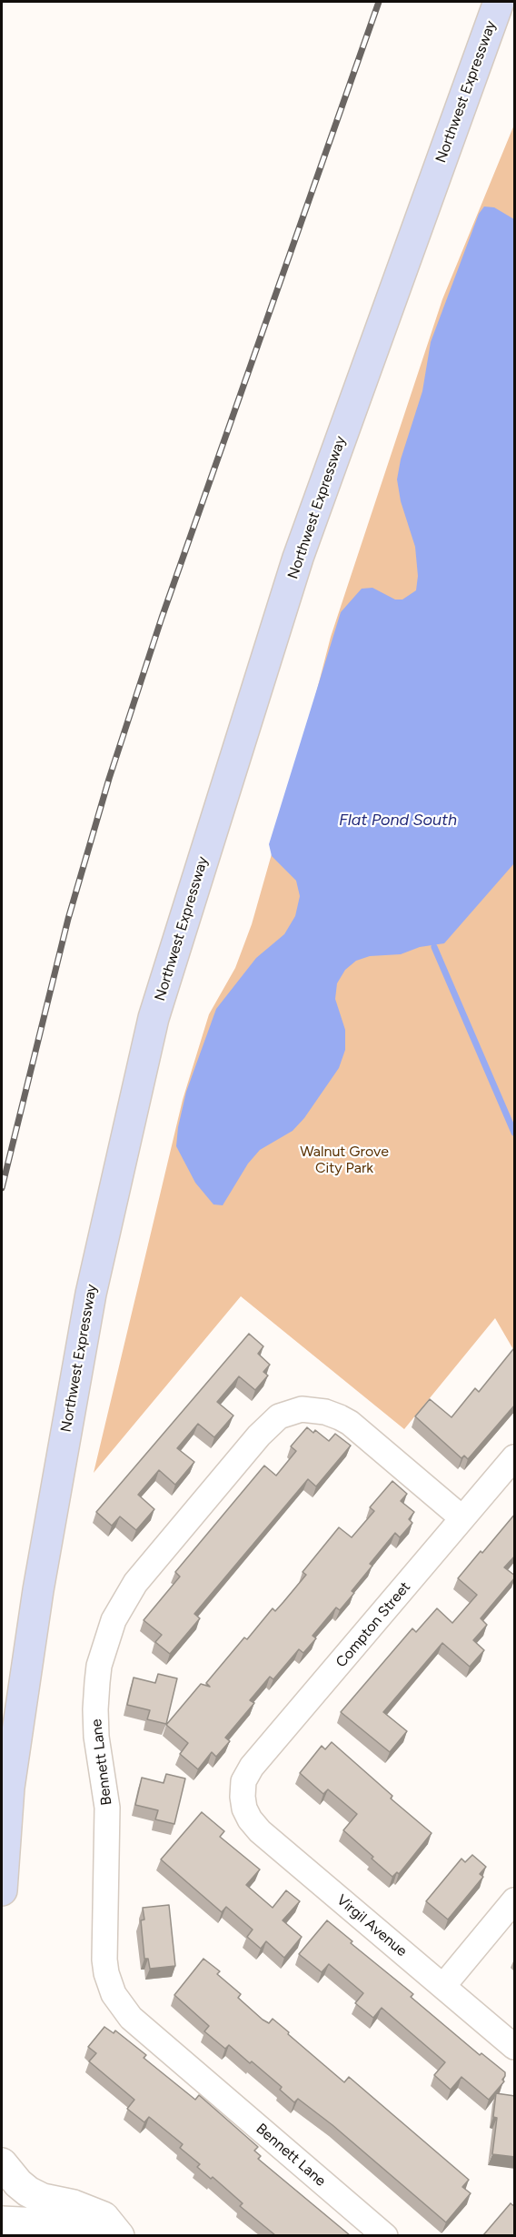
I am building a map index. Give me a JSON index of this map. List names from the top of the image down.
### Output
{
  "streets": {
    "main road": ["Northwest Expressway"],
    "street": ["Compton Street", "Bennett Lane", "Virgil Avenue"]
  },
  "crossings": [
    ["Compton Street", "Bennett Lane"],
    ["Compton Street", "Virgil Avenue"]
  ],
  "water": ["Flat Pond South"],
  "parks": ["Walnut Grove City Park"]
}
